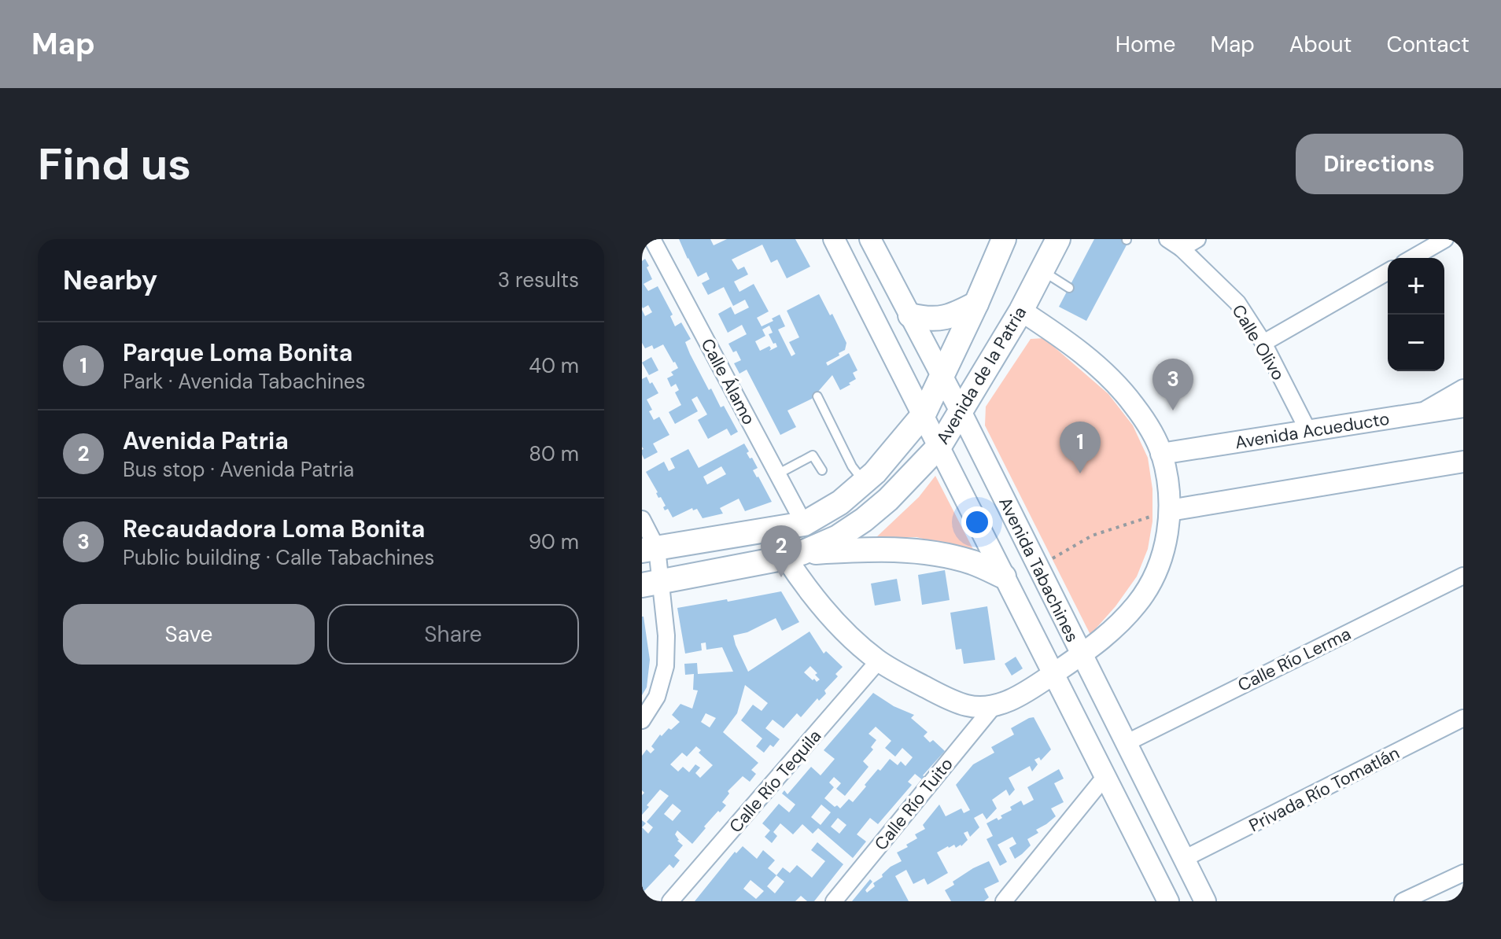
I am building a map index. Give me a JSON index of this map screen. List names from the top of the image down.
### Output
{
  "streets": {
    "main road": ["Avenida de la Patria"],
    "street": [
      "Calle Olivo",
      "Calle Álamo",
      "Avenida Acueducto",
      "Avenida Tabachines",
      "Calle Río Lerma",
      "Calle Río Tequila",
      "Privada Río Tomatlán",
      "Calle Río Tuito"
    ]
  },
  "crossings": [
    ["Calle Olivo", "Avenida Acueducto"],
    ["Avenida de la Patria", "Calle Álamo"],
    ["Avenida de la Patria", "Avenida Tabachines"],
    ["Avenida Tabachines", "Calle Río Lerma"],
    ["Avenida Tabachines", "Privada Río Tomatlán"]
  ],
  "page": {
    "header": "Map",
    "nav": [
      "Home",
      "Map",
      "About",
      "Contact"
    ],
    "buttons": [
      "Directions",
      ["Save", "Share"]
    ],
    "title": "Find us",
    "heading": ["Nearby", "3 results"],
    "map_buttons": ["+", "−"],
    "list": [
      {
        "mark": "1",
        "name": "Parque Loma Bonita",
        "note": "Park · Avenida Tabachines",
        "value": "40 m"
      },
      {
        "mark": "2",
        "name": "Avenida Patria",
        "note": "Bus stop · Avenida Patria",
        "value": "80 m"
      },
      {
        "mark": "3",
        "name": "Recaudadora Loma Bonita",
        "note": "Public building · Calle Tabachines",
        "value": "90 m"
      }
    ],
    "pins": ["3", "1", "2"]
  }
}
